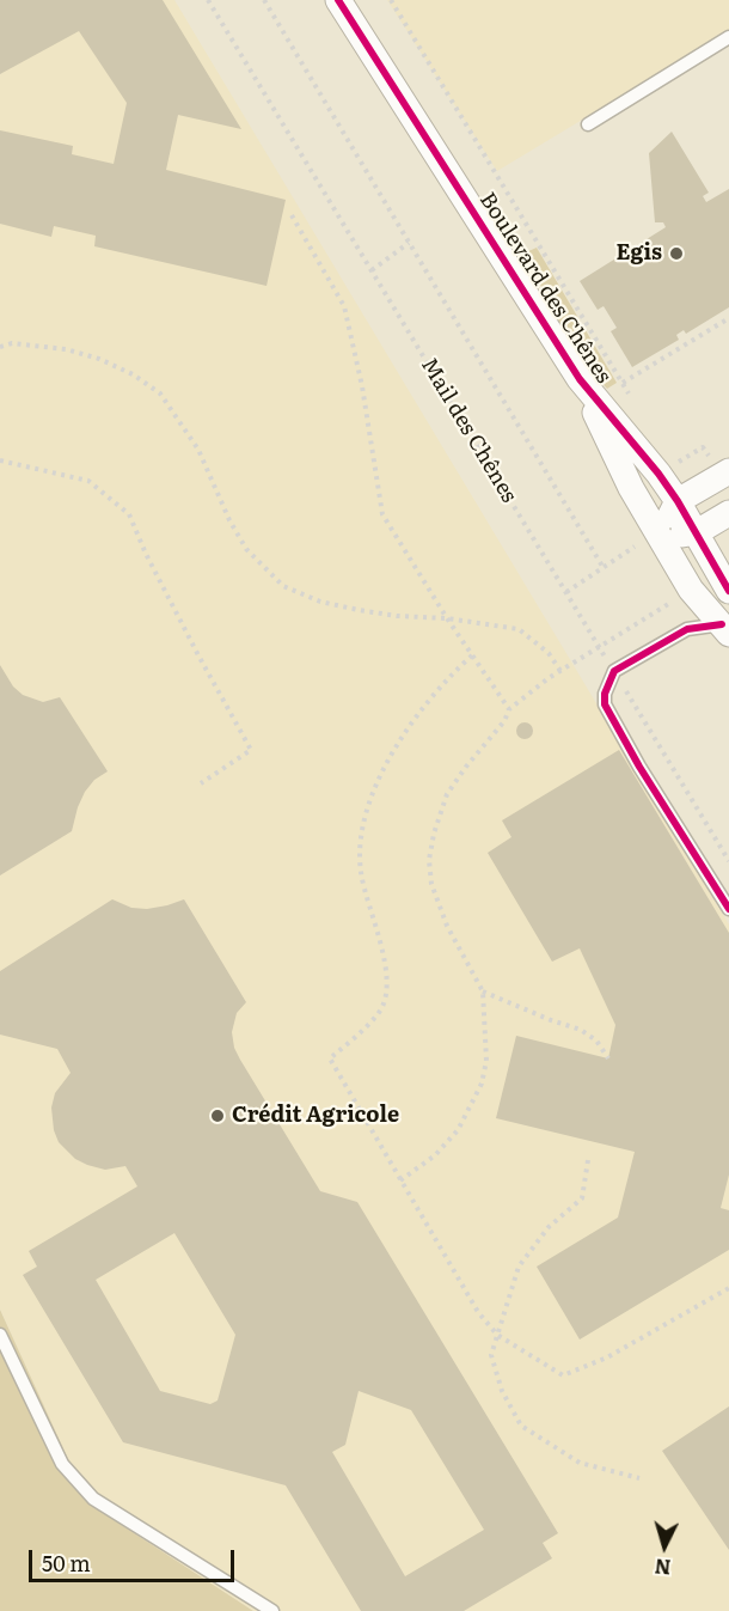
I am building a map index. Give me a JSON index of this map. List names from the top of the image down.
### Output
{
  "streets": {
    "street": ["Boulevard des Chênes"],
    "path": ["Mail des Chênes"]
  },
  "places": ["Egis", "Crédit Agricole"],
  "scale_bar": "50 m",
  "north": "bottom"
}
